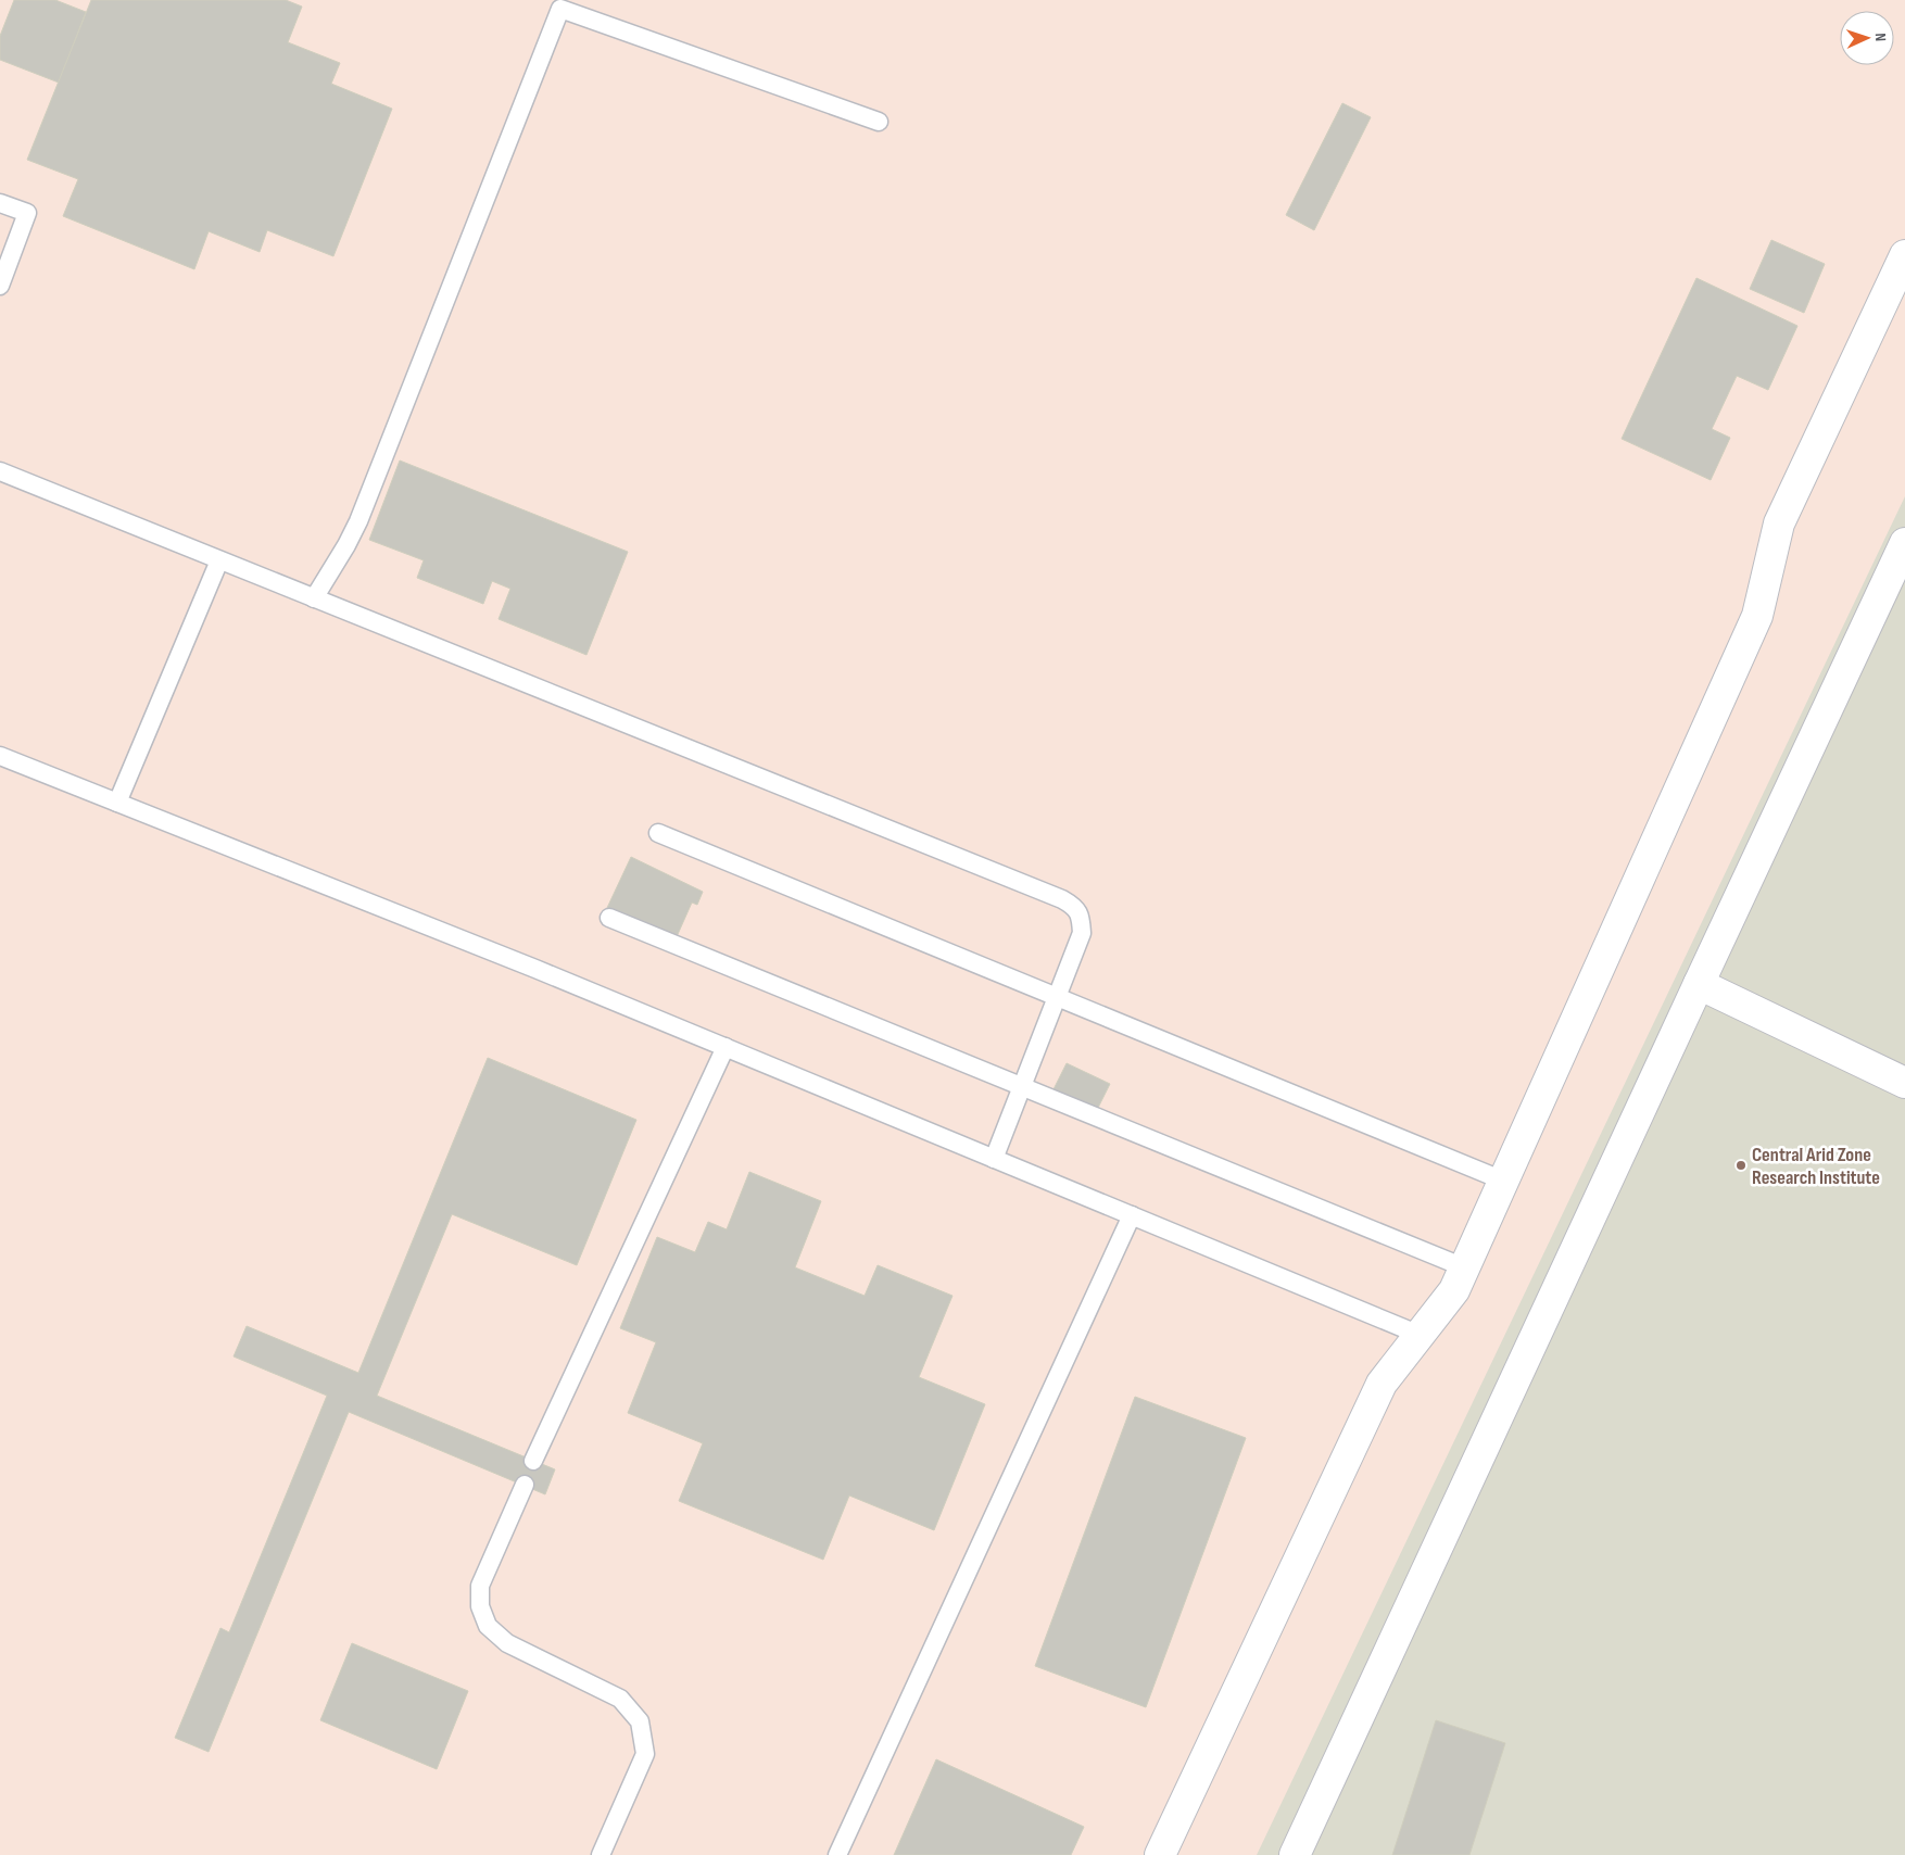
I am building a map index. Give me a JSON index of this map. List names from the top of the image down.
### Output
{
  "places": ["Central Arid Zone Research Institute"],
  "north": "right"
}
